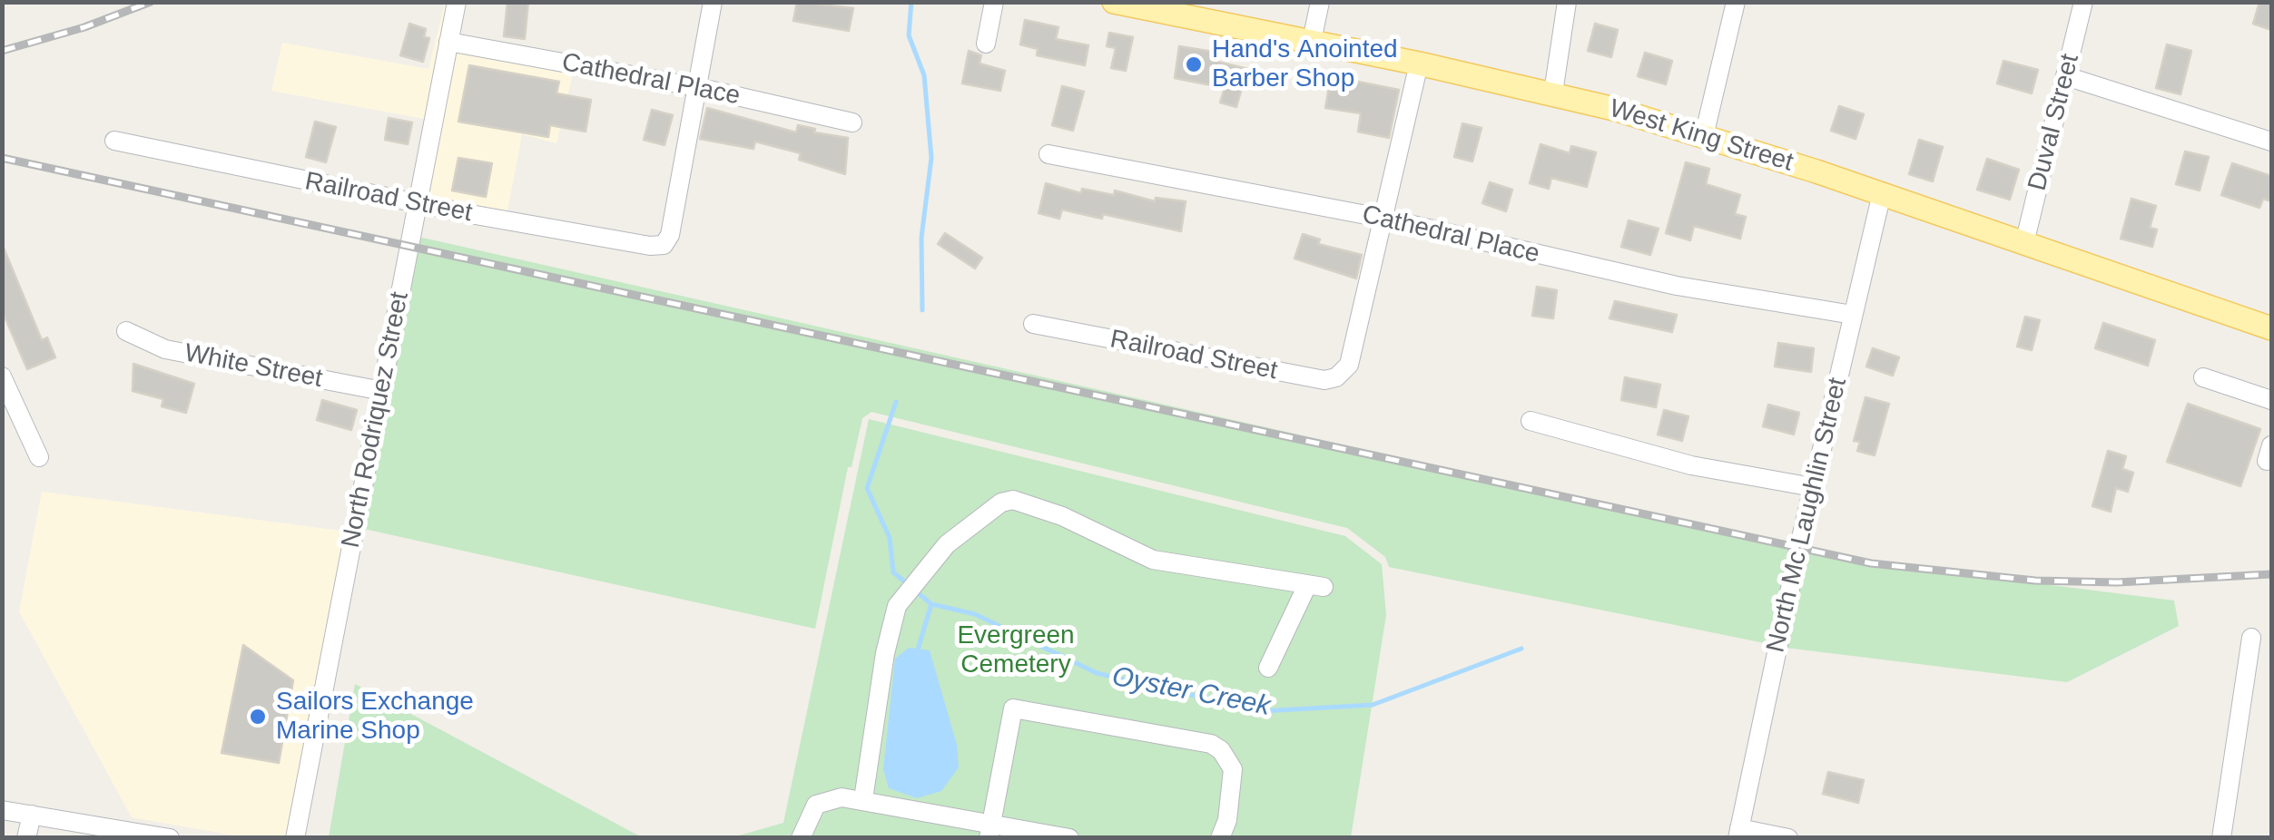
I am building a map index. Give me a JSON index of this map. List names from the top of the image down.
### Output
{
  "streets": {
    "main road": ["West King Street"],
    "street": [
      "Cathedral Place",
      "Duval Street",
      "Railroad Street",
      "White Street",
      "North Rodriquez Street",
      "North Mc Laughlin Street"
    ]
  },
  "crossings": [
    ["Cathedral Place", "Railroad Street"],
    ["Cathedral Place", "North Rodriquez Street"],
    ["Cathedral Place", "North Mc Laughlin Street"],
    ["Duval Street", "West King Street"],
    ["West King Street", "North Mc Laughlin Street"],
    ["Railroad Street", "North Rodriquez Street"],
    ["White Street", "North Rodriquez Street"]
  ],
  "water": ["Oyster Creek"],
  "parks": ["Evergreen Cemetery"],
  "places": ["Hand's Anointed Barber Shop", "Sailors Exchange Marine Shop"]
}
